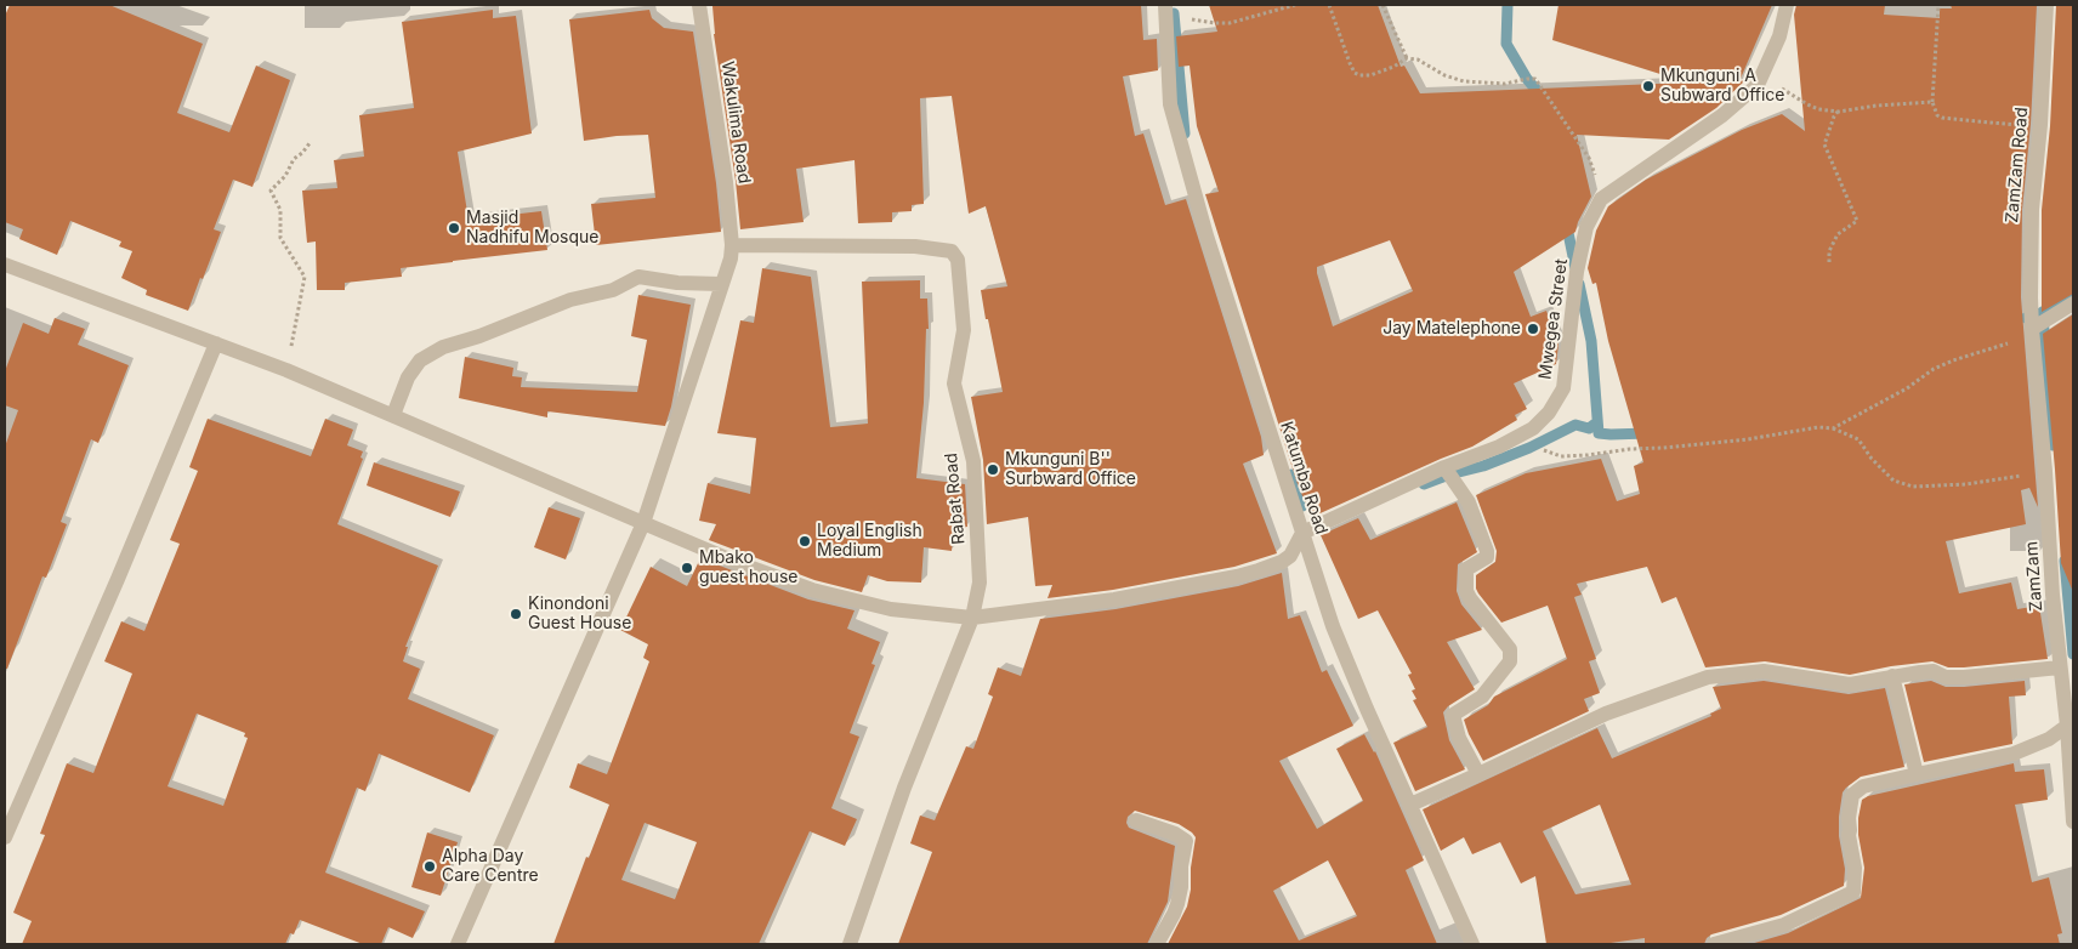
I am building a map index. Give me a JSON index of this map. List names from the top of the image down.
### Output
{
  "streets": {
    "street": [
      "Wakulima Road",
      "ZamZam Road",
      "Mwegea Street",
      "Katumba Road",
      "Rabat Road",
      "ZamZam"
    ]
  },
  "crossings": [
    ["Wakulima Road", "Rabat Road"],
    ["ZamZam Road", "ZamZam"],
    ["Mwegea Street", "Katumba Road"]
  ],
  "places": [
    "Mkunguni A Subward Office",
    "Masjid Nadhifu Mosque",
    "Jay Matelephone",
    "Mkunguni B'' Surbward Office",
    "Loyal English Medium",
    "Mbako guest house",
    "Kinondoni Guest House",
    "Alpha Day Care Centre"
  ]
}
